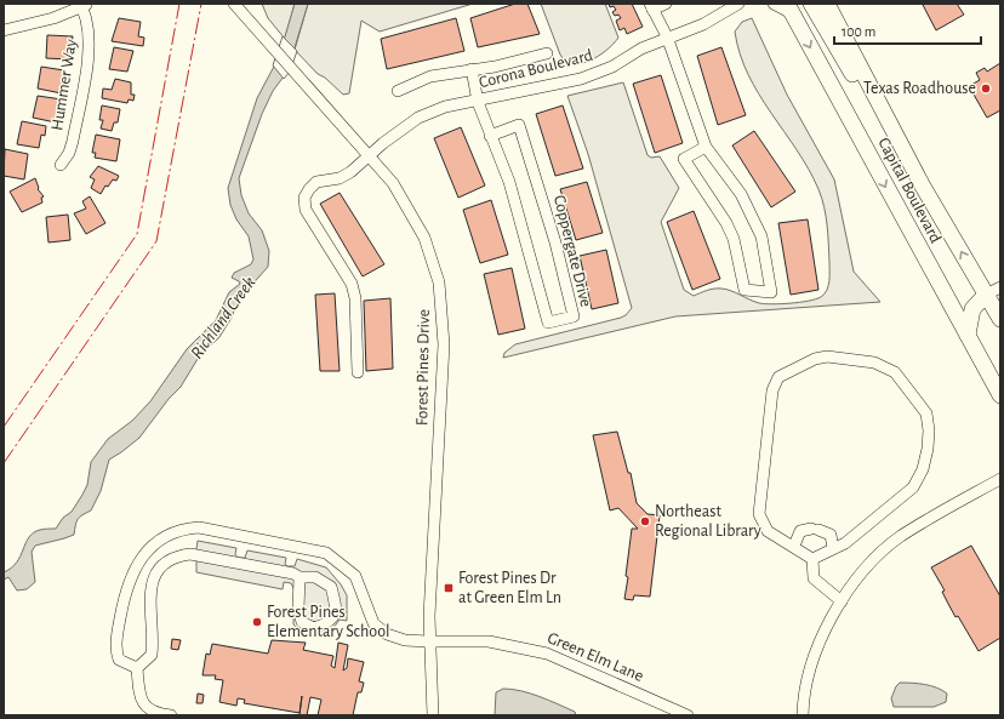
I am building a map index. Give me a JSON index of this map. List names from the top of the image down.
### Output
{
  "streets": {
    "highway": ["Capital Boulevard"],
    "street": [
      "Corona Boulevard",
      "Hummer Way",
      "Coppergate Drive",
      "Forest Pines Drive",
      "Green Elm Lane"
    ]
  },
  "crossings": [
    ["Corona Boulevard", "Coppergate Drive"],
    ["Corona Boulevard", "Forest Pines Drive"],
    ["Forest Pines Drive", "Green Elm Lane"]
  ],
  "water": ["Richland Creek"],
  "places": {
    "other": ["Texas Roadhouse", "Northeast Regional Library", "Forest Pines Elementary School"],
    "transit": ["Forest Pines Dr at Green Elm Ln"]
  },
  "scale_bar": "100 m"
}
